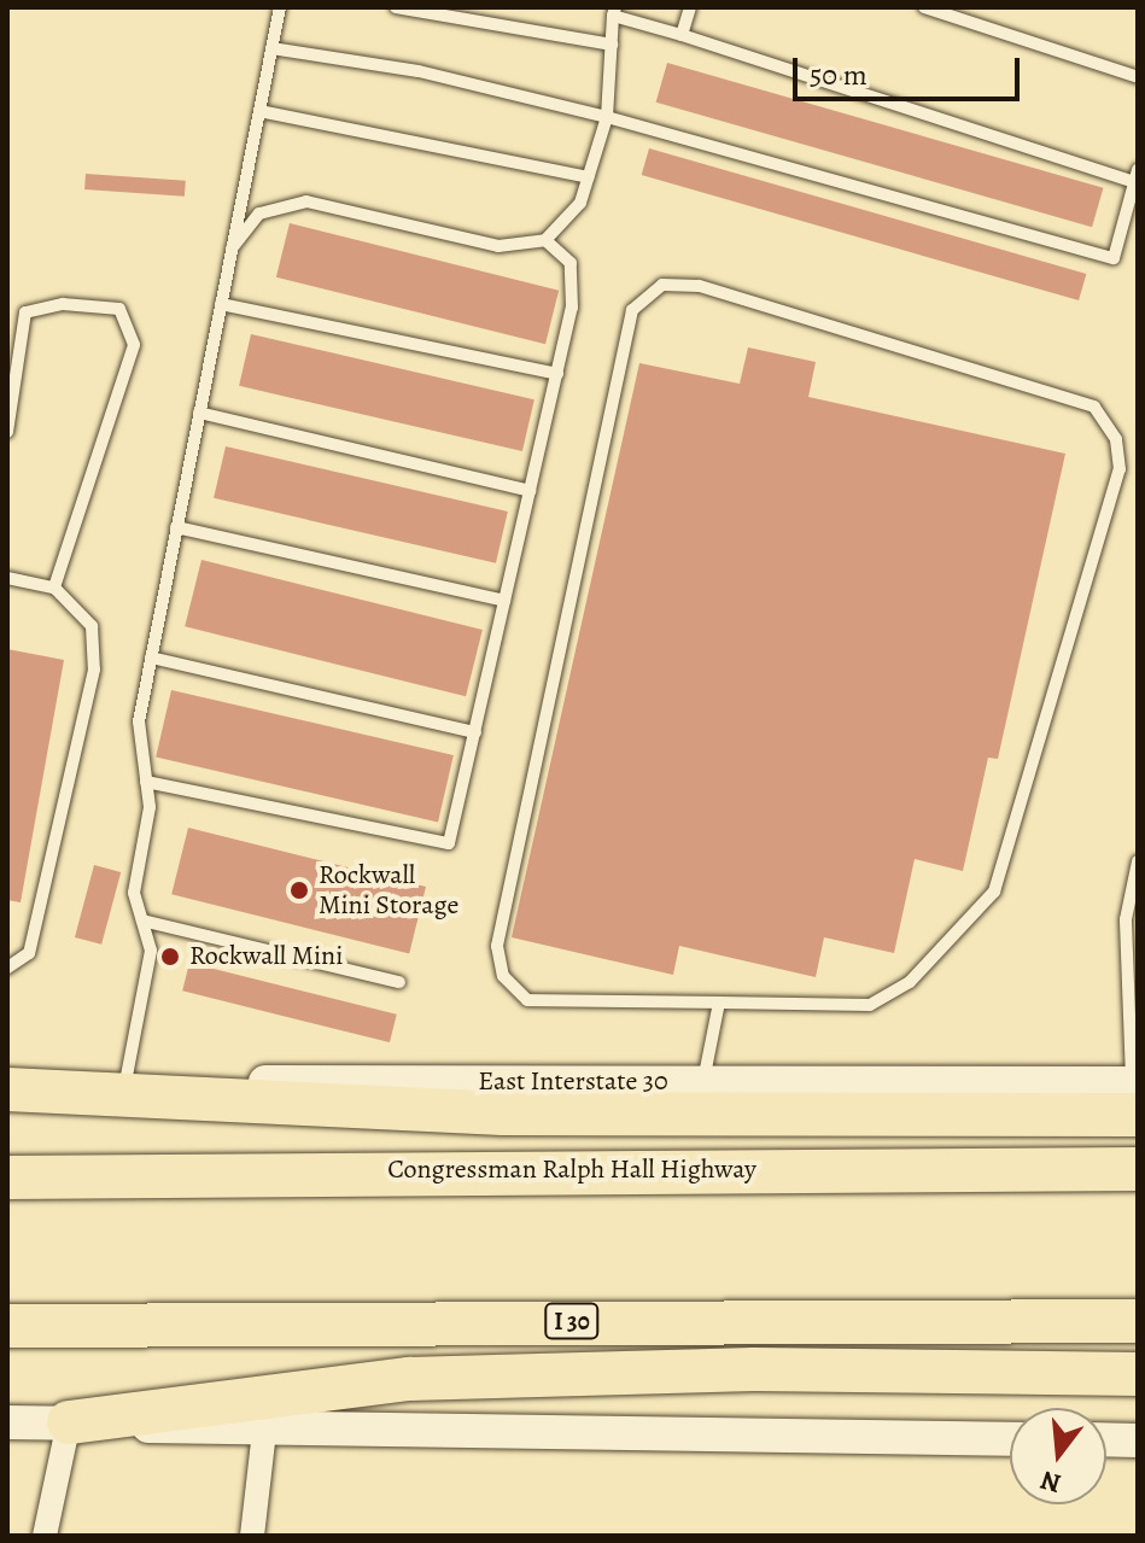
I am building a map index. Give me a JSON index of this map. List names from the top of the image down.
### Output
{
  "streets": {
    "highway": ["Congressman Ralph Hall Highway", "I 30"],
    "main road": ["East Interstate 30"]
  },
  "places": ["Rockwall Mini Storage", "Rockwall Mini"],
  "scale_bar": "50 m",
  "north": "bottom"
}
